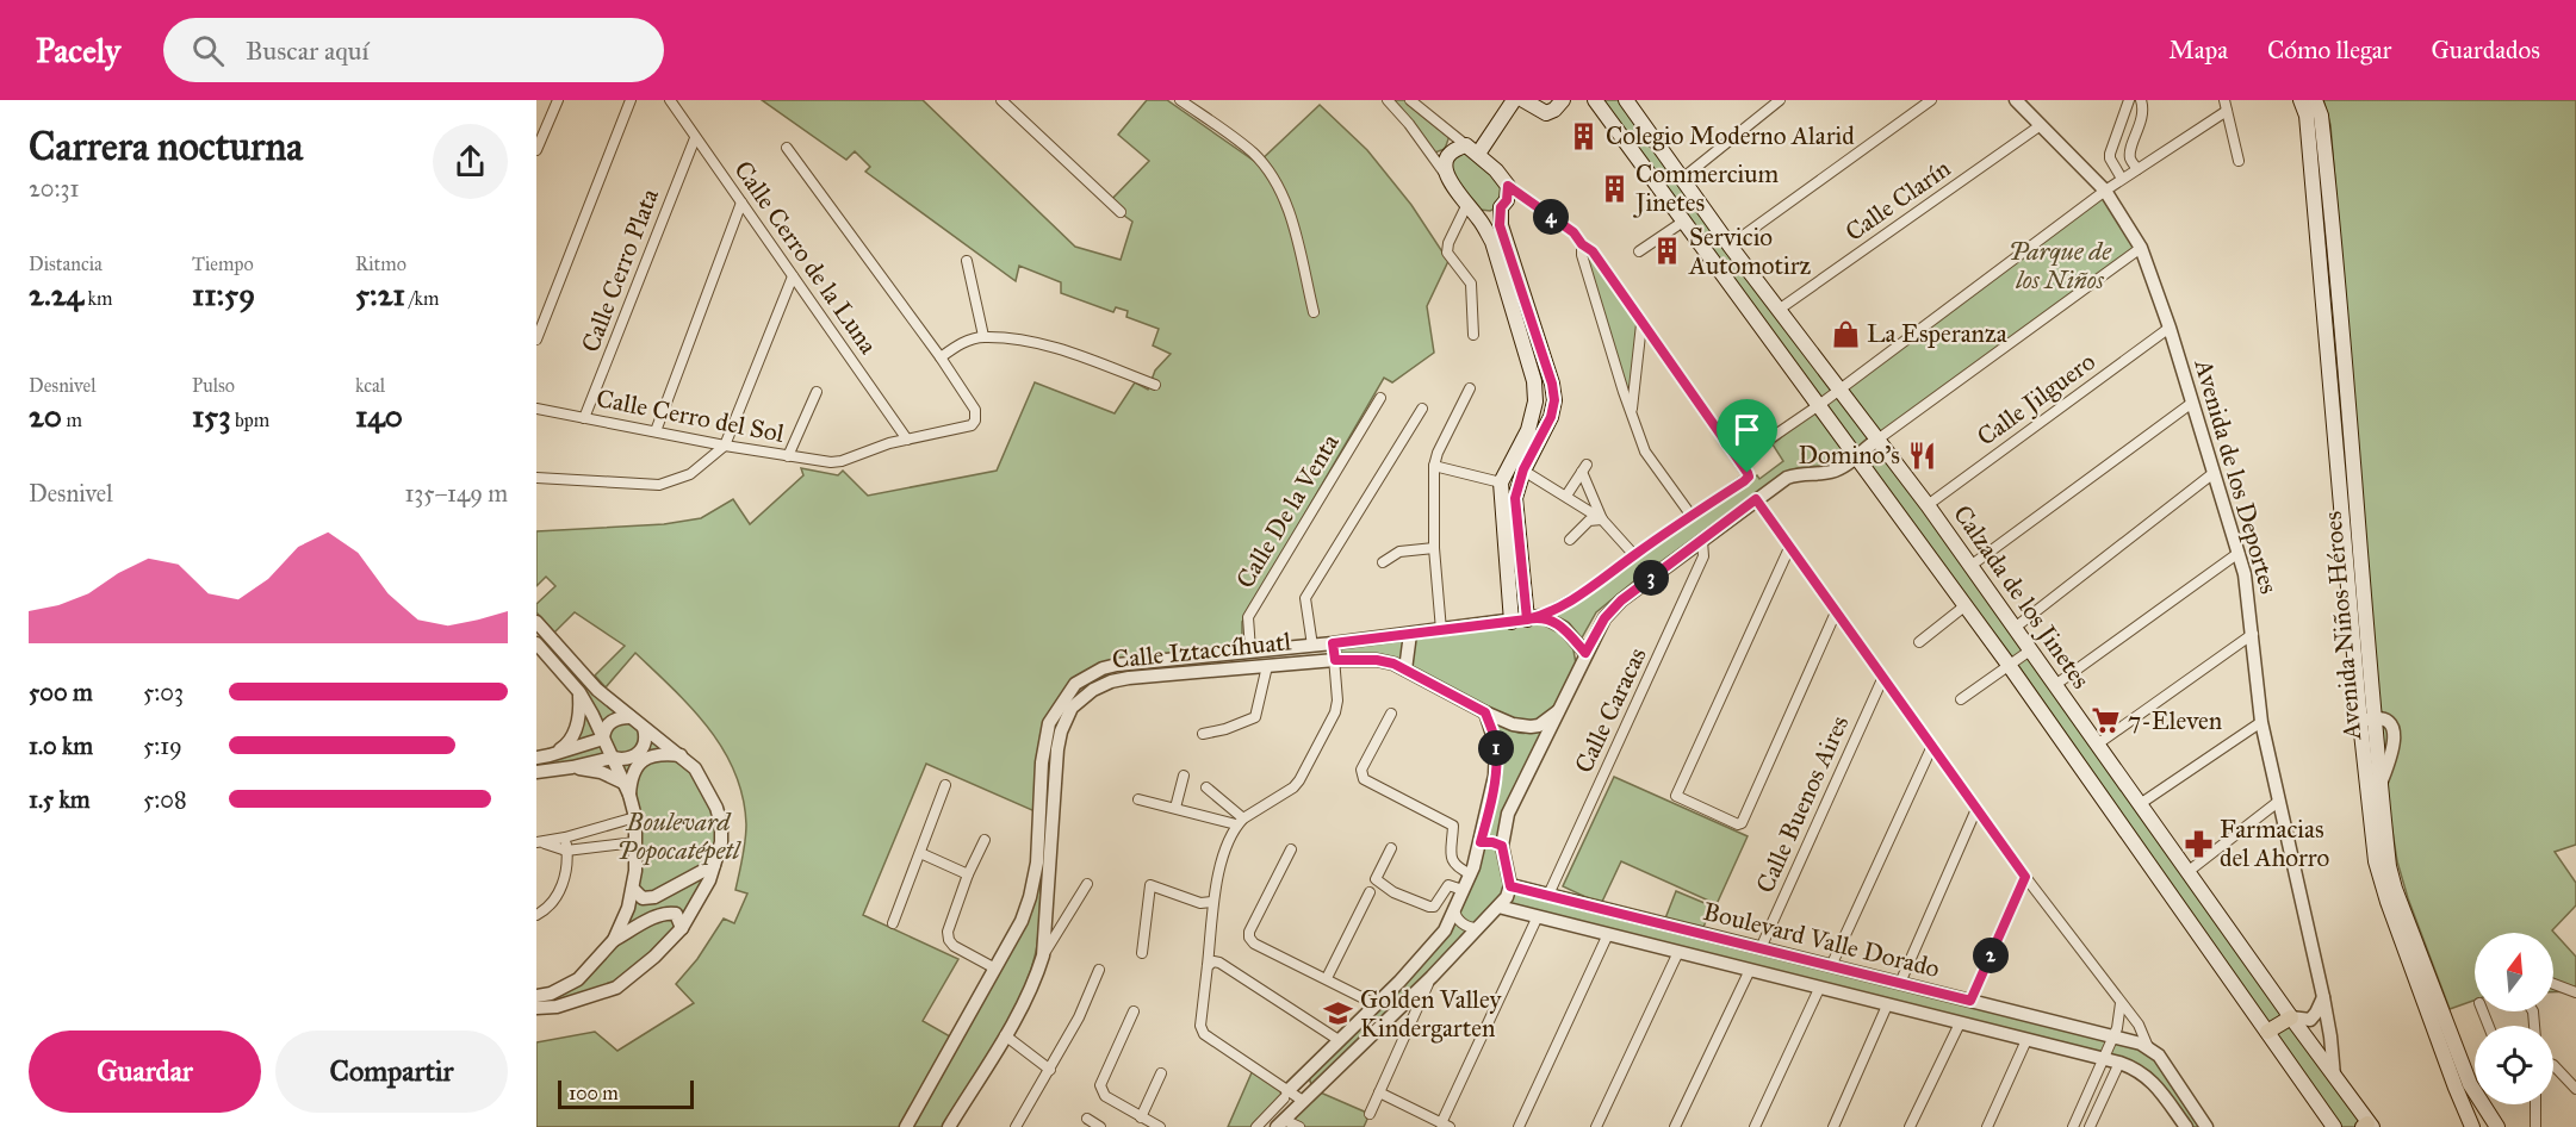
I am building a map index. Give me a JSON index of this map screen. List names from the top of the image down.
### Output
{
  "streets": {
    "main road": ["Calzada de los Jinetes", "Avenida Niños Héroes"],
    "street": [
      "Calle Clarín",
      "Calle Cerro de la Luna",
      "Calle Cerro Plata",
      "Calle Jilguero",
      "Calle Cerro del Sol",
      "Avenida de los Deportes",
      "Calle De la Venta",
      "Calle Iztaccíhuatl",
      "Calle Caracas",
      "Calle Buenos Aires",
      "Boulevard Valle Dorado"
    ]
  },
  "crossings": [
    ["Calle Clarín", "Avenida de los Deportes"],
    ["Calle Clarín", "Calzada de los Jinetes"],
    ["Calle Cerro de la Luna", "Calle Cerro Plata"],
    ["Calle Cerro de la Luna", "Calle Cerro del Sol"],
    ["Calle Cerro Plata", "Calle Cerro del Sol"],
    ["Calle Jilguero", "Avenida de los Deportes"],
    ["Calle Jilguero", "Calzada de los Jinetes"],
    ["Avenida de los Deportes", "Calzada de los Jinetes"],
    ["Calle Caracas", "Boulevard Valle Dorado"],
    ["Calle Buenos Aires", "Boulevard Valle Dorado"]
  ],
  "parks": ["Parque de los Niños", "Boulevard Popocatépetl"],
  "places": {
    "building": ["Colegio Moderno Alarid", "Commercium Jinetes", "Servicio Automotirz"],
    "shop": ["La Esperanza"],
    "restaurant": ["Domino's"],
    "supermarket": ["7-Eleven"],
    "pharmacy": ["Farmacias del Ahorro"],
    "school or university": ["Golden Valley Kindergarten"]
  },
  "scale_bar": "100 m",
  "north": "top",
  "page": {
    "header": "Pacely",
    "search": "Buscar aquí",
    "nav": ["Mapa", "Cómo llegar", "Guardados"],
    "heading": ["Carrera nocturna", "20:31"],
    "pins": [
      "4",
      "3",
      "1",
      "2"
    ],
    "stats": [
      ["Distancia", "2.24 km"],
      ["Tiempo", "11:59"],
      ["Ritmo", "5:21 /km"],
      ["Desnivel", "20 m"],
      ["Pulso", "153 bpm"],
      ["kcal", "140"]
    ],
    "chart": ["Desnivel", "135–149 m"],
    "list": [
      {
        "name": "500 m",
        "note": "5:03"
      },
      {
        "name": "1.0 km",
        "note": "5:19"
      },
      {
        "name": "1.5 km",
        "note": "5:08"
      }
    ],
    "buttons": ["Guardar", "Compartir"],
    "scale": "100 m"
  }
}
